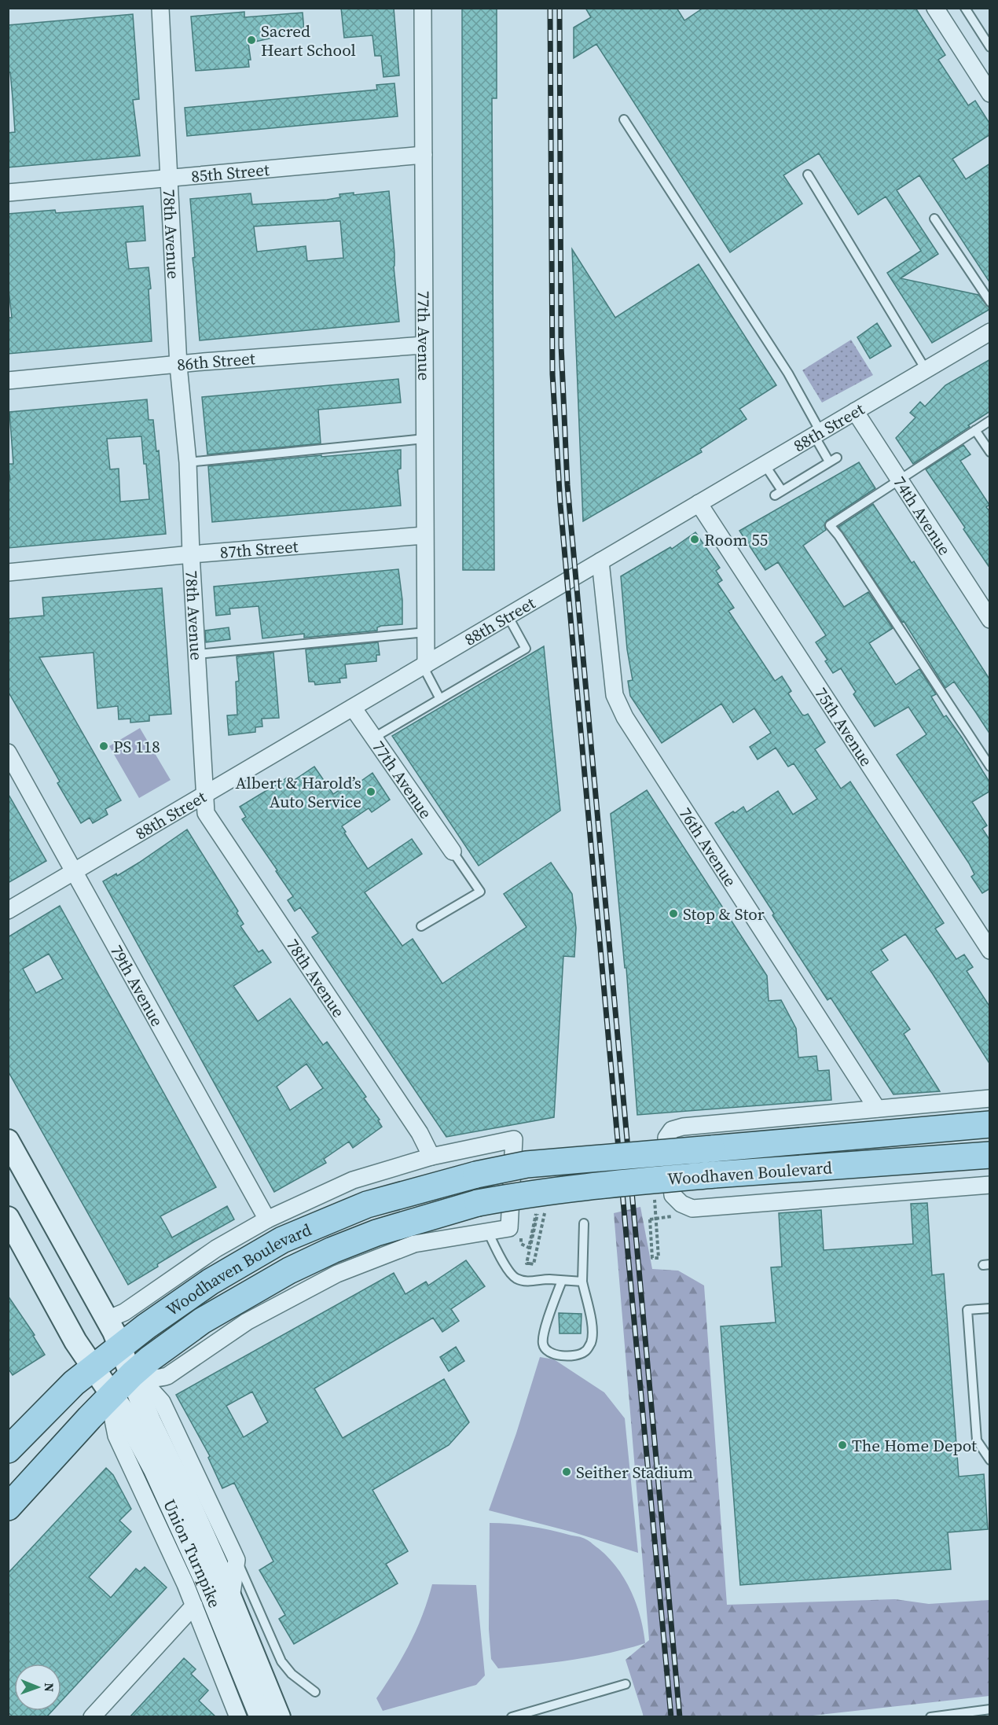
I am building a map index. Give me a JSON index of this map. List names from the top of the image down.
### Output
{
  "streets": {
    "main road": ["Woodhaven Boulevard", "Union Turnpike"],
    "street": [
      "85th Street",
      "78th Avenue",
      "77th Avenue",
      "86th Street",
      "88th Street",
      "74th Avenue",
      "87th Street",
      "75th Avenue",
      "76th Avenue",
      "79th Avenue"
    ]
  },
  "crossings": [
    ["85th Street", "78th Avenue"],
    ["85th Street", "77th Avenue"],
    ["78th Avenue", "86th Street"],
    ["78th Avenue", "88th Street"],
    ["78th Avenue", "87th Street"],
    ["78th Avenue", "Woodhaven Boulevard"],
    ["77th Avenue", "86th Street"],
    ["77th Avenue", "88th Street"],
    ["77th Avenue", "87th Street"],
    ["88th Street", "74th Avenue"],
    ["88th Street", "75th Avenue"],
    ["88th Street", "76th Avenue"],
    ["88th Street", "79th Avenue"],
    ["79th Avenue", "Woodhaven Boulevard"],
    ["Woodhaven Boulevard", "Union Turnpike"]
  ],
  "places": [
    "Sacred Heart School",
    "Room 55",
    "PS 118",
    "Albert & Harold’s Auto Service",
    "Stop & Stor",
    "The Home Depot",
    "Seither Stadium"
  ],
  "north": "right"
}
